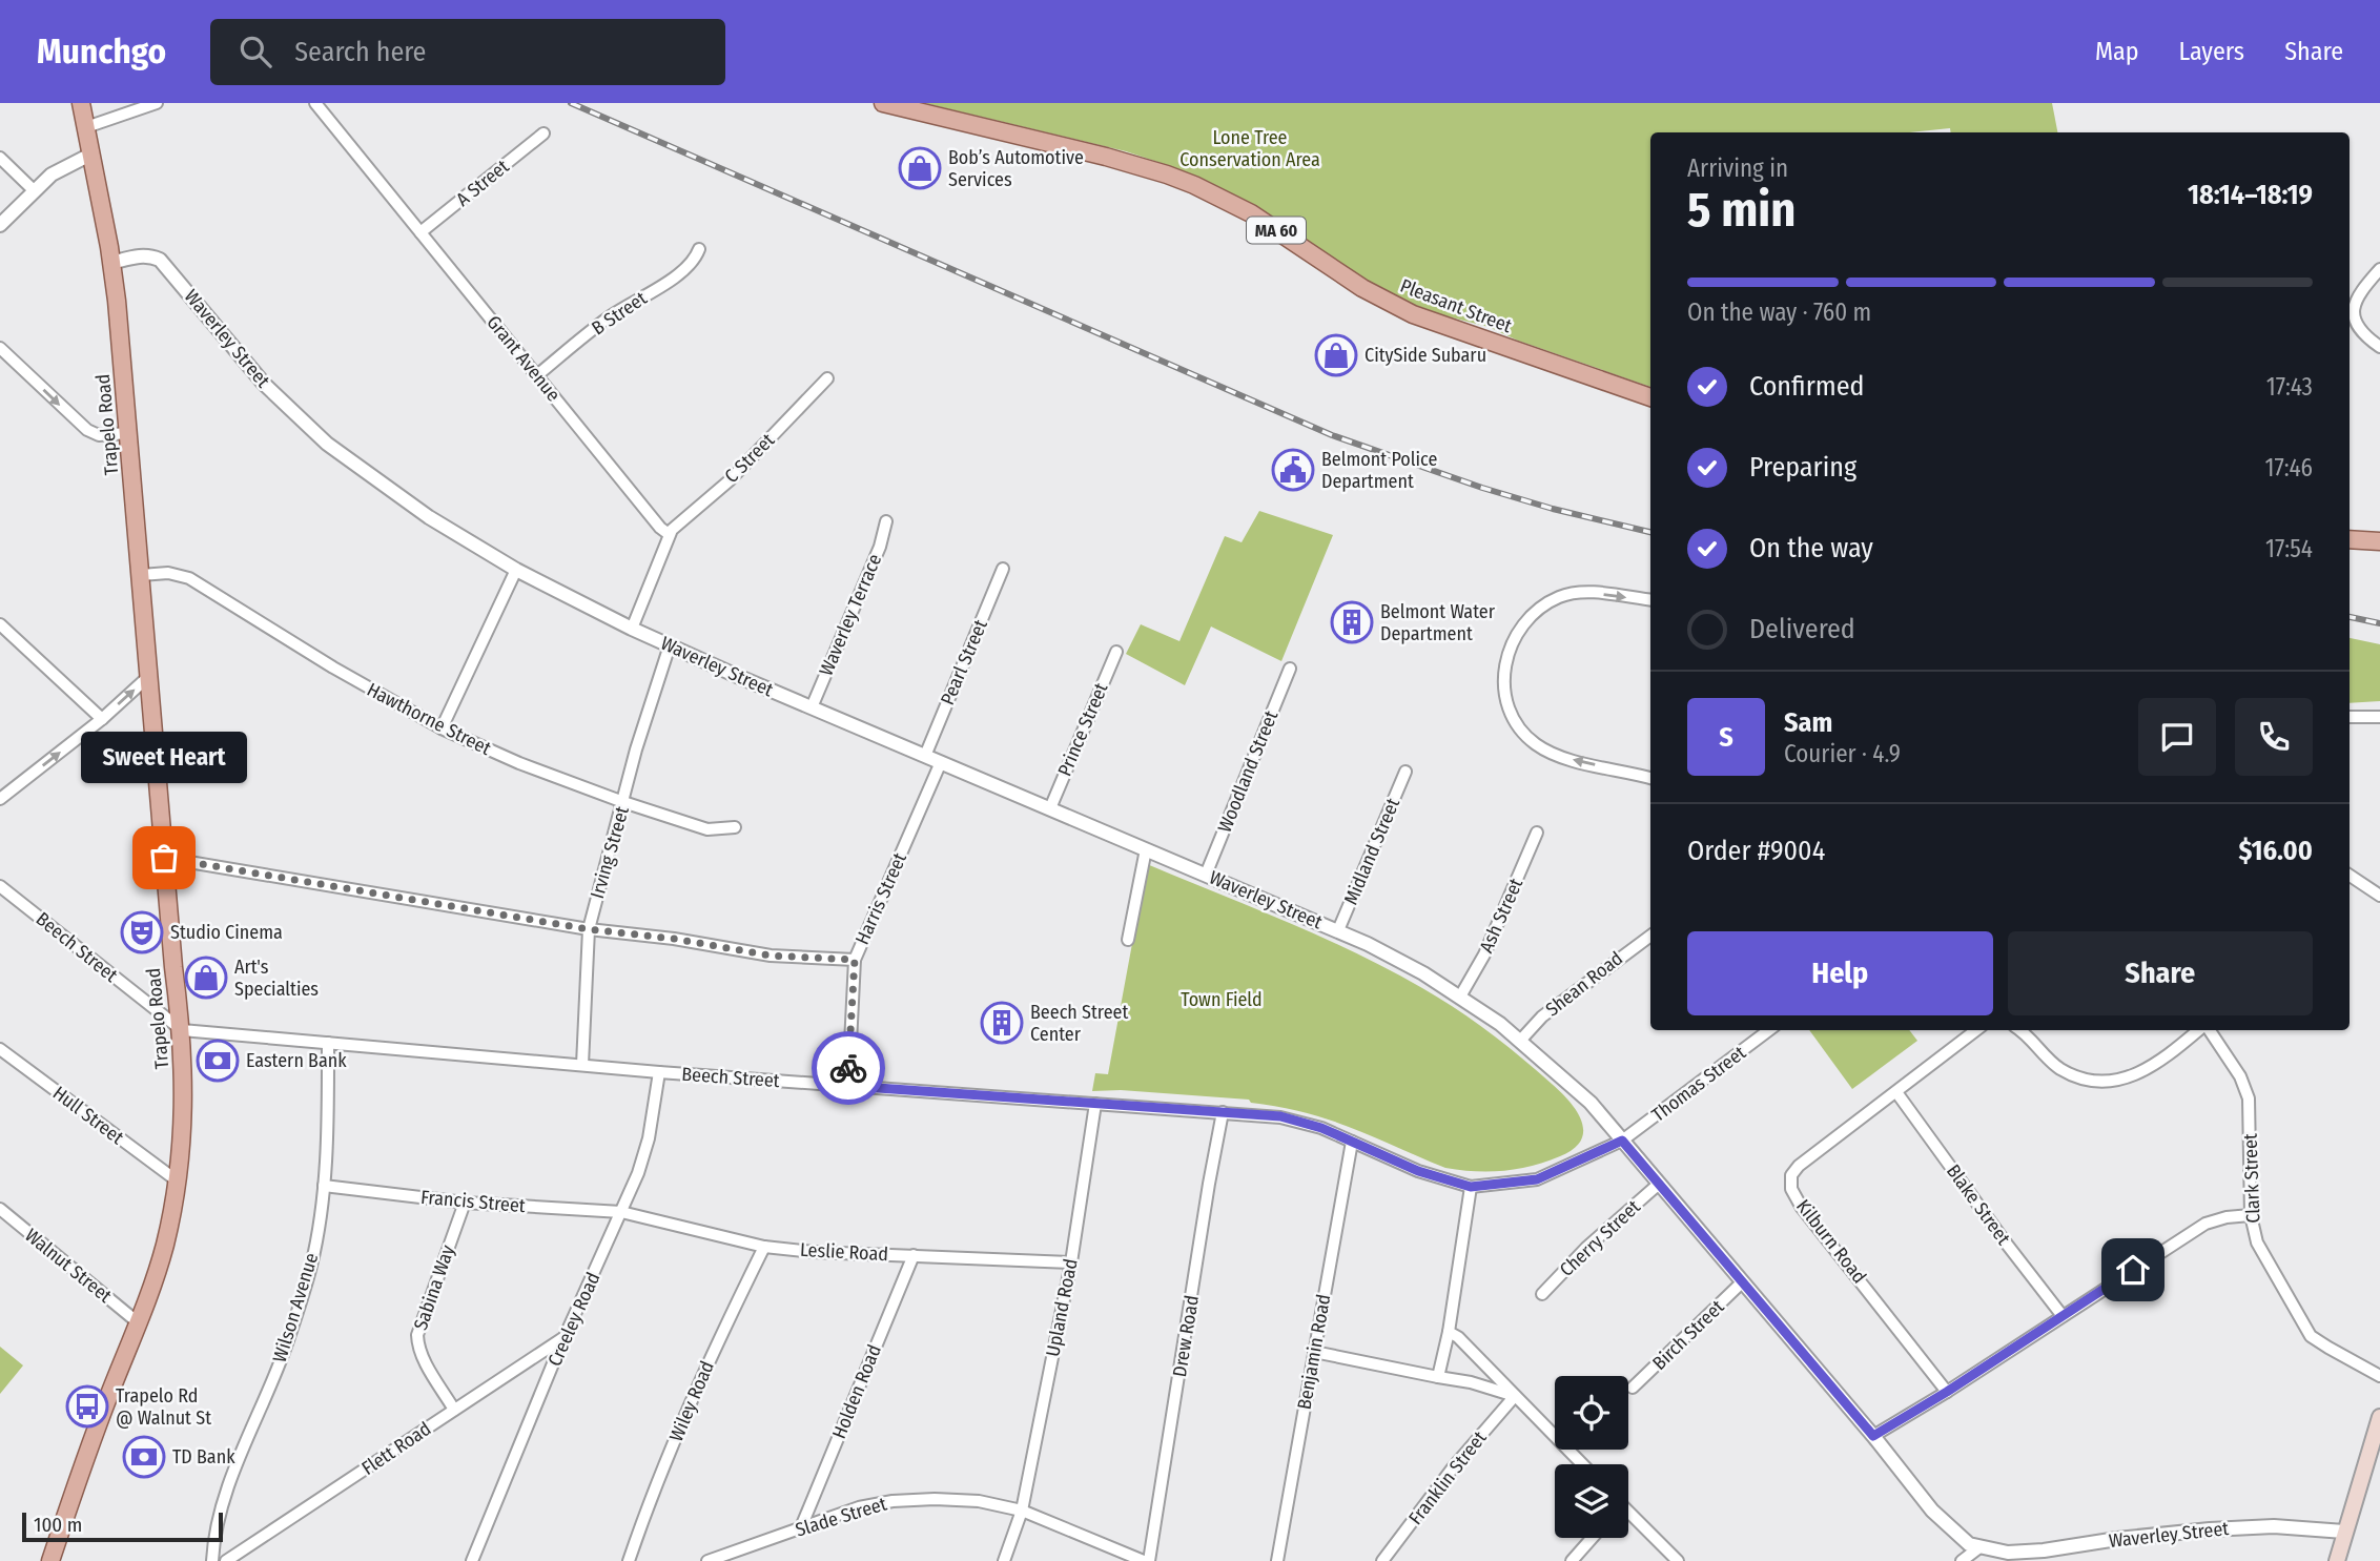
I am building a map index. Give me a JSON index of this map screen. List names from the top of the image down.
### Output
{
  "streets": {
    "main road": ["MA 60", "Pleasant Street", "Trapelo Road"],
    "street": [
      "A Street",
      "B Street",
      "Waverley Street",
      "Grant Avenue",
      "C Street",
      "Waverley Terrace",
      "Pearl Street",
      "Hawthorne Street",
      "Prince Street",
      "Woodland Street",
      "Midland Street",
      "Irving Street",
      "Harris Street",
      "Ash Street",
      "Beech Street",
      "Shean Road",
      "Thomas Street",
      "Hull Street",
      "Clark Street",
      "Francis Street",
      "Blake Street",
      "Cherry Street",
      "Kilburn Road",
      "Leslie Road",
      "Walnut Street",
      "Sabina Way",
      "Wilson Avenue",
      "Upland Road",
      "Creeley Road",
      "Birch Street",
      "Drew Road",
      "Benjamin Road",
      "Holden Road",
      "Wiley Road",
      "Flett Road",
      "Franklin Street",
      "Slade Street"
    ]
  },
  "crossings": [
    ["A Street", "Grant Avenue"],
    ["B Street", "Grant Avenue"],
    ["Waverley Street", "Trapelo Road"],
    ["Waverley Street", "Waverley Terrace"],
    ["Waverley Street", "Pearl Street"],
    ["Waverley Street", "Prince Street"],
    ["Waverley Street", "Woodland Street"],
    ["Waverley Street", "Midland Street"],
    ["Waverley Street", "Irving Street"],
    ["Waverley Street", "Harris Street"],
    ["Waverley Street", "Ash Street"],
    ["Waverley Street", "Beech Street"],
    ["Waverley Street", "Shean Road"],
    ["Waverley Street", "Thomas Street"],
    ["Waverley Street", "Cherry Street"],
    ["Waverley Street", "Birch Street"],
    ["Grant Avenue", "C Street"],
    ["Trapelo Road", "Hawthorne Street"],
    ["Trapelo Road", "Beech Street"],
    ["Trapelo Road", "Hull Street"],
    ["Trapelo Road", "Walnut Street"],
    ["Hawthorne Street", "Irving Street"],
    ["Irving Street", "Beech Street"],
    ["Harris Street", "Beech Street"],
    ["Beech Street", "Thomas Street"],
    ["Beech Street", "Wilson Avenue"],
    ["Beech Street", "Upland Road"],
    ["Beech Street", "Creeley Road"],
    ["Beech Street", "Drew Road"],
    ["Beech Street", "Benjamin Road"],
    ["Francis Street", "Leslie Road"],
    ["Francis Street", "Sabina Way"],
    ["Francis Street", "Wilson Avenue"],
    ["Francis Street", "Creeley Road"],
    ["Blake Street", "Kilburn Road"],
    ["Leslie Road", "Upland Road"],
    ["Leslie Road", "Creeley Road"],
    ["Leslie Road", "Holden Road"],
    ["Leslie Road", "Wiley Road"],
    ["Sabina Way", "Flett Road"],
    ["Upland Road", "Slade Street"],
    ["Creeley Road", "Flett Road"],
    ["Drew Road", "Slade Street"],
    ["Holden Road", "Slade Street"]
  ],
  "parks": ["Lone Tree Conservation Area", "Town Field"],
  "places": {
    "shop": ["Bob’s Automotive Services", "CitySide Subaru", "Art's Specialties"],
    "public building": ["Belmont Police Department"],
    "building": ["Belmont Water Department", "Beech Street Center"],
    "other": ["Sweet Heart"],
    "theatre": ["Studio Cinema"],
    "bank": ["Eastern Bank", "TD Bank"],
    "bus stop": ["Trapelo Rd @ Walnut St"]
  },
  "scale_bar": "100 m",
  "page": {
    "header": "Munchgo",
    "search": "Search here",
    "nav": ["Map", "Layers", "Share"],
    "heading": ["5 min", "Arriving in", "18:14–18:19"],
    "panel": [
      "Sam",
      "Courier · 4.9",
      "Order #9004",
      "$16.00"
    ],
    "bar": "On the way · 760 m",
    "list": [
      ["Confirmed", "17:43"],
      ["Preparing", "17:46"],
      ["On the way", "17:54"],
      "Delivered"
    ],
    "round": "S",
    "bubble": "Sweet Heart",
    "buttons": ["Help", "Share"],
    "scale": "100 m"
  }
}
